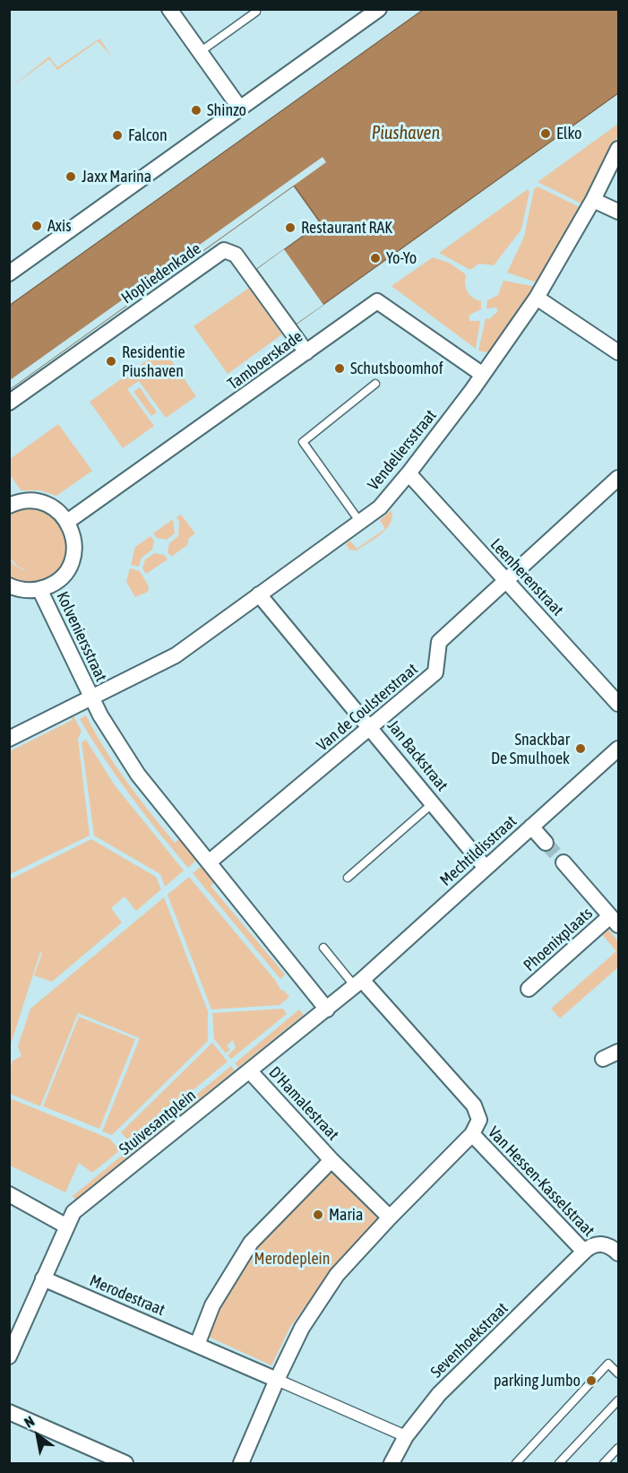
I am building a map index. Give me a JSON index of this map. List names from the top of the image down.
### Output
{
  "streets": {
    "street": [
      "Hopliedenkade",
      "Tamboerskade",
      "Vendeliersstraat",
      "Leenherenstraat",
      "Kolveniersstraat",
      "Van de Coulsterstraat",
      "Jan Backstraat",
      "Mechtildisstraat",
      "Phoenixplaats",
      "D'Hamalestraat",
      "Stuivesantplein",
      "Van Hessen-Kasselstraat",
      "Merodestraat",
      "Sevenhoekstraat"
    ]
  },
  "crossings": [
    ["Hopliedenkade", "Tamboerskade"],
    ["Tamboerskade", "Vendeliersstraat"],
    ["Vendeliersstraat", "Leenherenstraat"],
    ["Vendeliersstraat", "Kolveniersstraat"],
    ["Vendeliersstraat", "Jan Backstraat"],
    ["Leenherenstraat", "Van de Coulsterstraat"],
    ["Van de Coulsterstraat", "Jan Backstraat"],
    ["Jan Backstraat", "Mechtildisstraat"],
    ["Mechtildisstraat", "Stuivesantplein"],
    ["Mechtildisstraat", "Van Hessen-Kasselstraat"],
    ["D'Hamalestraat", "Stuivesantplein"],
    ["Stuivesantplein", "Van Hessen-Kasselstraat"],
    ["Stuivesantplein", "Merodestraat"],
    ["Van Hessen-Kasselstraat", "Sevenhoekstraat"]
  ],
  "water": ["Piushaven"],
  "parks": ["Merodeplein"],
  "places": [
    "Shinzo",
    "Elko",
    "Falcon",
    "Jaxx Marina",
    "Axis",
    "Restaurant RAK",
    "Yo-Yo",
    "Residentie Piushaven",
    "Schutsboomhof",
    "Snackbar De Smulhoek",
    "Maria",
    "parking Jumbo"
  ],
  "north": "top left"
}
